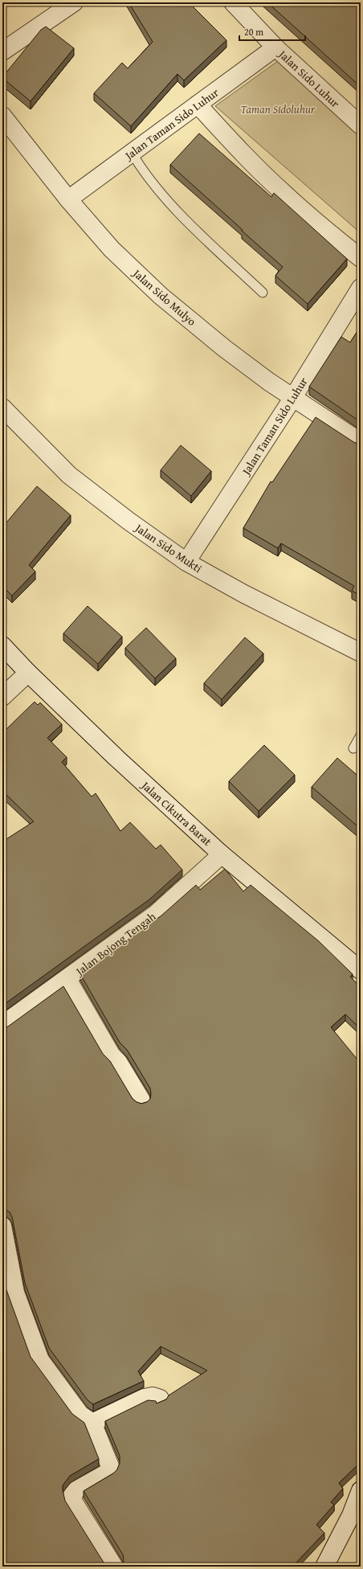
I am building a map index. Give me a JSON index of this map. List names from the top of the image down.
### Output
{
  "streets": {
    "street": [
      "Jalan Sido Luhur",
      "Jalan Taman Sido Luhur",
      "Jalan Sido Mulyo",
      "Jalan Sido Mukti",
      "Jalan Cikutra Barat",
      "Jalan Bojong Tengah"
    ]
  },
  "crossings": [
    ["Jalan Sido Luhur", "Jalan Taman Sido Luhur"],
    ["Jalan Taman Sido Luhur", "Jalan Sido Mulyo"],
    ["Jalan Taman Sido Luhur", "Jalan Sido Mukti"],
    ["Jalan Cikutra Barat", "Jalan Bojong Tengah"]
  ],
  "parks": ["Taman Sidoluhur"],
  "scale_bar": "20 m"
}
